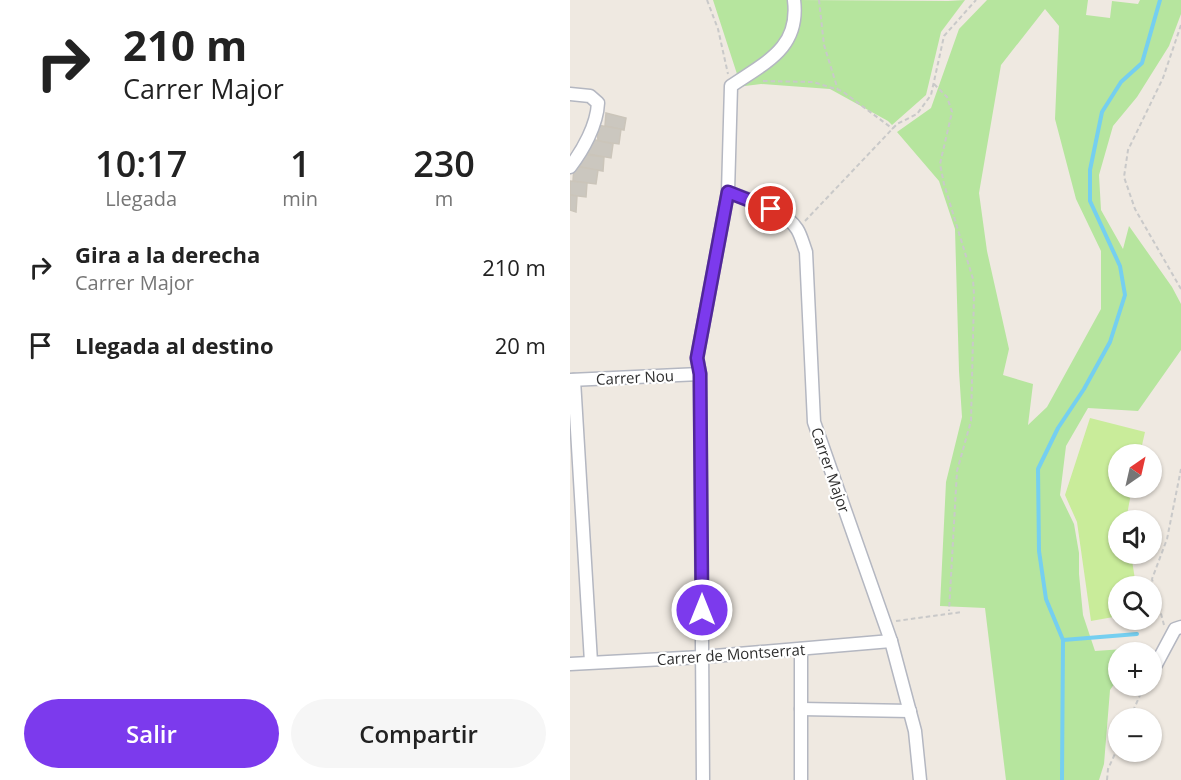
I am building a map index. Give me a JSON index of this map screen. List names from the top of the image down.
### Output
{
  "streets": {
    "street": ["Carrer Nou", "Carrer Major", "Carrer de Montserrat"]
  },
  "crossings": [
    ["Carrer Major", "Carrer de Montserrat"]
  ],
  "north": "top right",
  "page": {
    "turn": ["210 m", "Carrer Major"],
    "eta": [
      "10:17",
      "Llegada",
      "1",
      "min",
      "230",
      "m"
    ],
    "list": [
      {
        "name": "Gira a la derecha",
        "note": "Carrer Major",
        "value": "210 m"
      },
      {
        "name": "Llegada al destino",
        "value": "20 m"
      }
    ],
    "map_buttons": ["+", "−"],
    "buttons": ["Salir", "Compartir"]
  }
}
